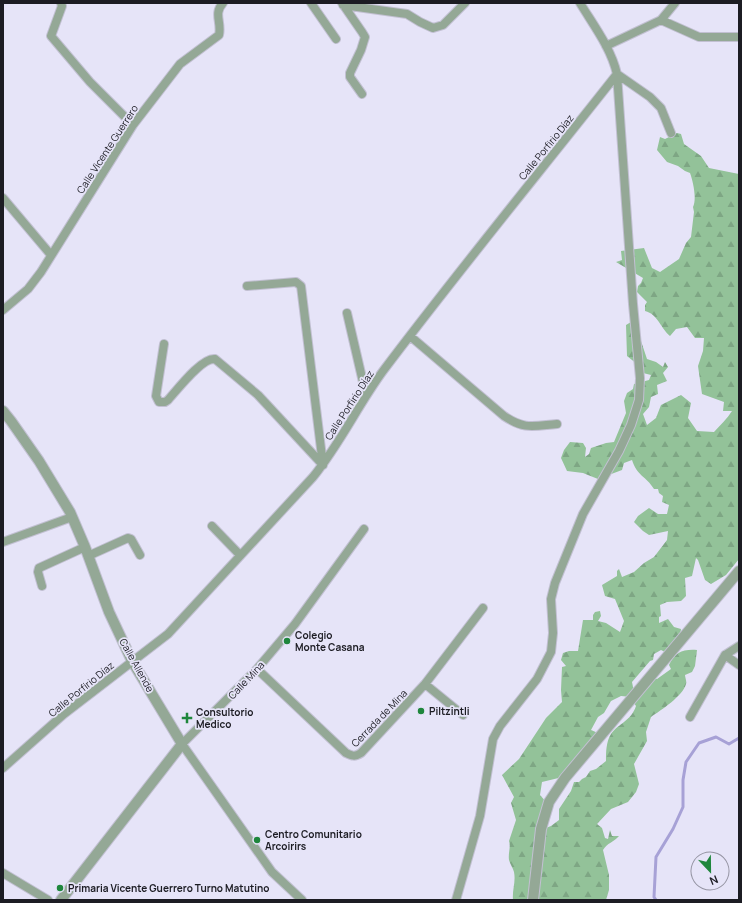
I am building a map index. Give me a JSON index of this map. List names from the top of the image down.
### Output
{
  "streets": {
    "street": [
      "Calle Porfirio Díaz",
      "Calle Vicente Guerrero",
      "Calle Allende",
      "Calle Mina",
      "Cerrada de Mina"
    ]
  },
  "crossings": [
    ["Calle Porfirio Díaz", "Calle Allende"],
    ["Calle Allende", "Calle Mina"],
    ["Calle Mina", "Cerrada de Mina"]
  ],
  "places": {
    "other": [
      "Colegio Monte Casana",
      "Piltzintli",
      "Centro Comunitario Arcoirirs",
      "Primaria Vicente Guerrero Turno Matutino"
    ],
    "health": ["Consultorio Medico"]
  },
  "north": "bottom"
}
